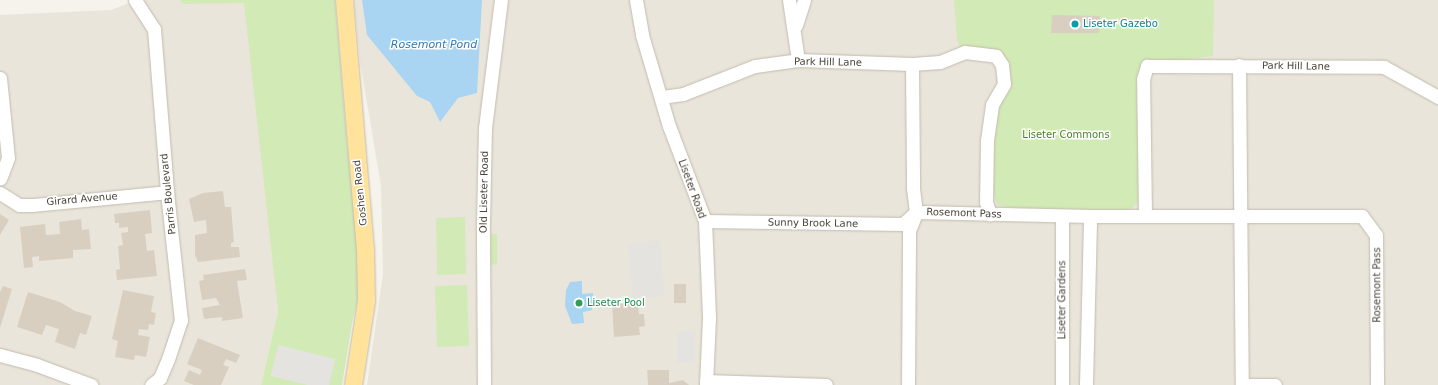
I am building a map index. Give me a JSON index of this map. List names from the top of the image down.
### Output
{
  "streets": {
    "main road": ["Goshen Road"],
    "street": [
      "Park Hill Lane",
      "Liseter Road",
      "Old Liseter Road",
      "Parris Boulevard",
      "Girard Avenue",
      "Rosemont Pass",
      "Sunny Brook Lane",
      "Liseter Gardens"
    ]
  },
  "crossings": [
    ["Park Hill Lane", "Liseter Road"],
    ["Park Hill Lane", "Rosemont Pass"],
    ["Liseter Road", "Sunny Brook Lane"],
    ["Parris Boulevard", "Girard Avenue"],
    ["Rosemont Pass", "Sunny Brook Lane"],
    ["Rosemont Pass", "Liseter Gardens"]
  ],
  "water": ["Rosemont Pond"],
  "parks": ["Liseter Commons"],
  "places": ["Liseter Gazebo", "Liseter Pool"]
}
